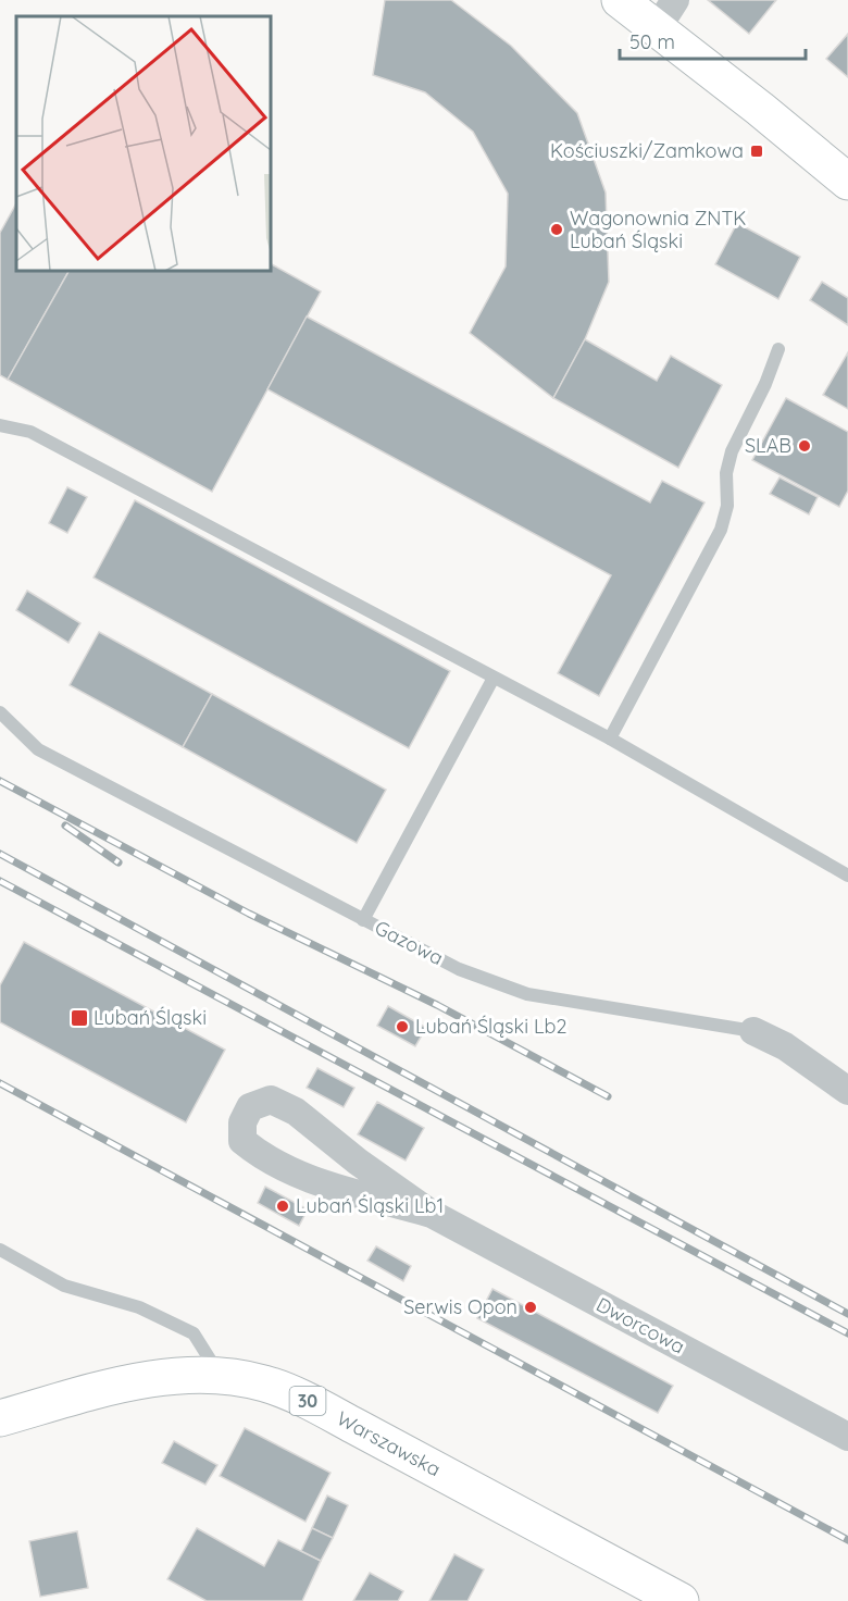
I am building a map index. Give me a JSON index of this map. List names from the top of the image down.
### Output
{
  "streets": {
    "main road": ["30", "Warszawska"],
    "street": ["Gazowa", "Dworcowa"]
  },
  "places": {
    "transit": ["Kościuszki/Zamkowa", "Lubań Śląski"],
    "other": [
      "Wagonownia ZNTK Lubań Śląski",
      "SLAB",
      "Lubań Śląski Lb2",
      "Lubań Śląski Lb1",
      "Serwis Opon"
    ]
  },
  "scale_bar": "50 m"
}
